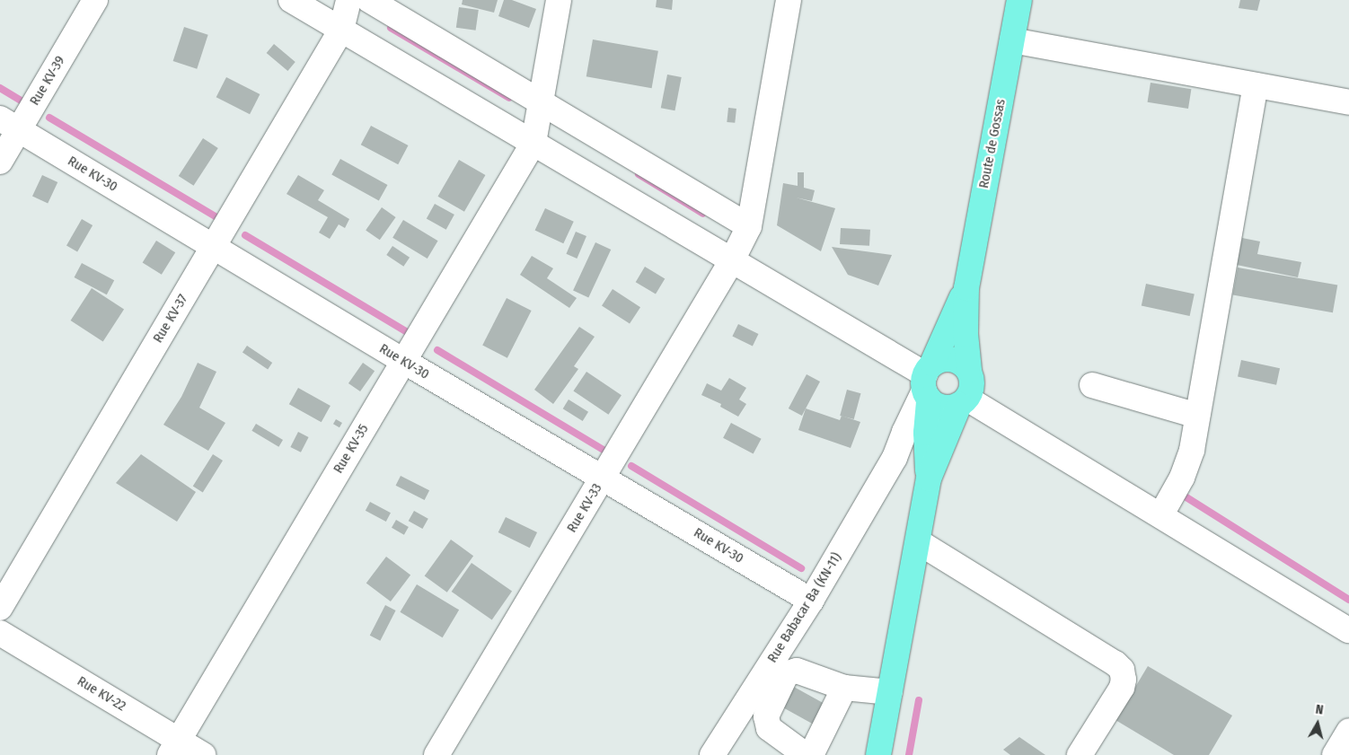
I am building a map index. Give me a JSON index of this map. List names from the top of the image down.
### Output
{
  "streets": {
    "main road": ["Route de Gossas"],
    "street": [
      "Rue KV-39",
      "Rue KV-30",
      "Rue KV-37",
      "Rue KV-35",
      "Rue KV-33",
      "Rue Babacar Ba (KN-11)",
      "Rue KV-22"
    ]
  },
  "crossings": [
    ["Rue KV-39", "Rue KV-30"],
    ["Rue KV-30", "Rue KV-37"],
    ["Rue KV-30", "Rue KV-35"],
    ["Rue KV-30", "Rue KV-33"],
    ["Rue KV-30", "Rue Babacar Ba (KN-11)"],
    ["Rue KV-35", "Rue KV-22"]
  ],
  "north": "top"
}
